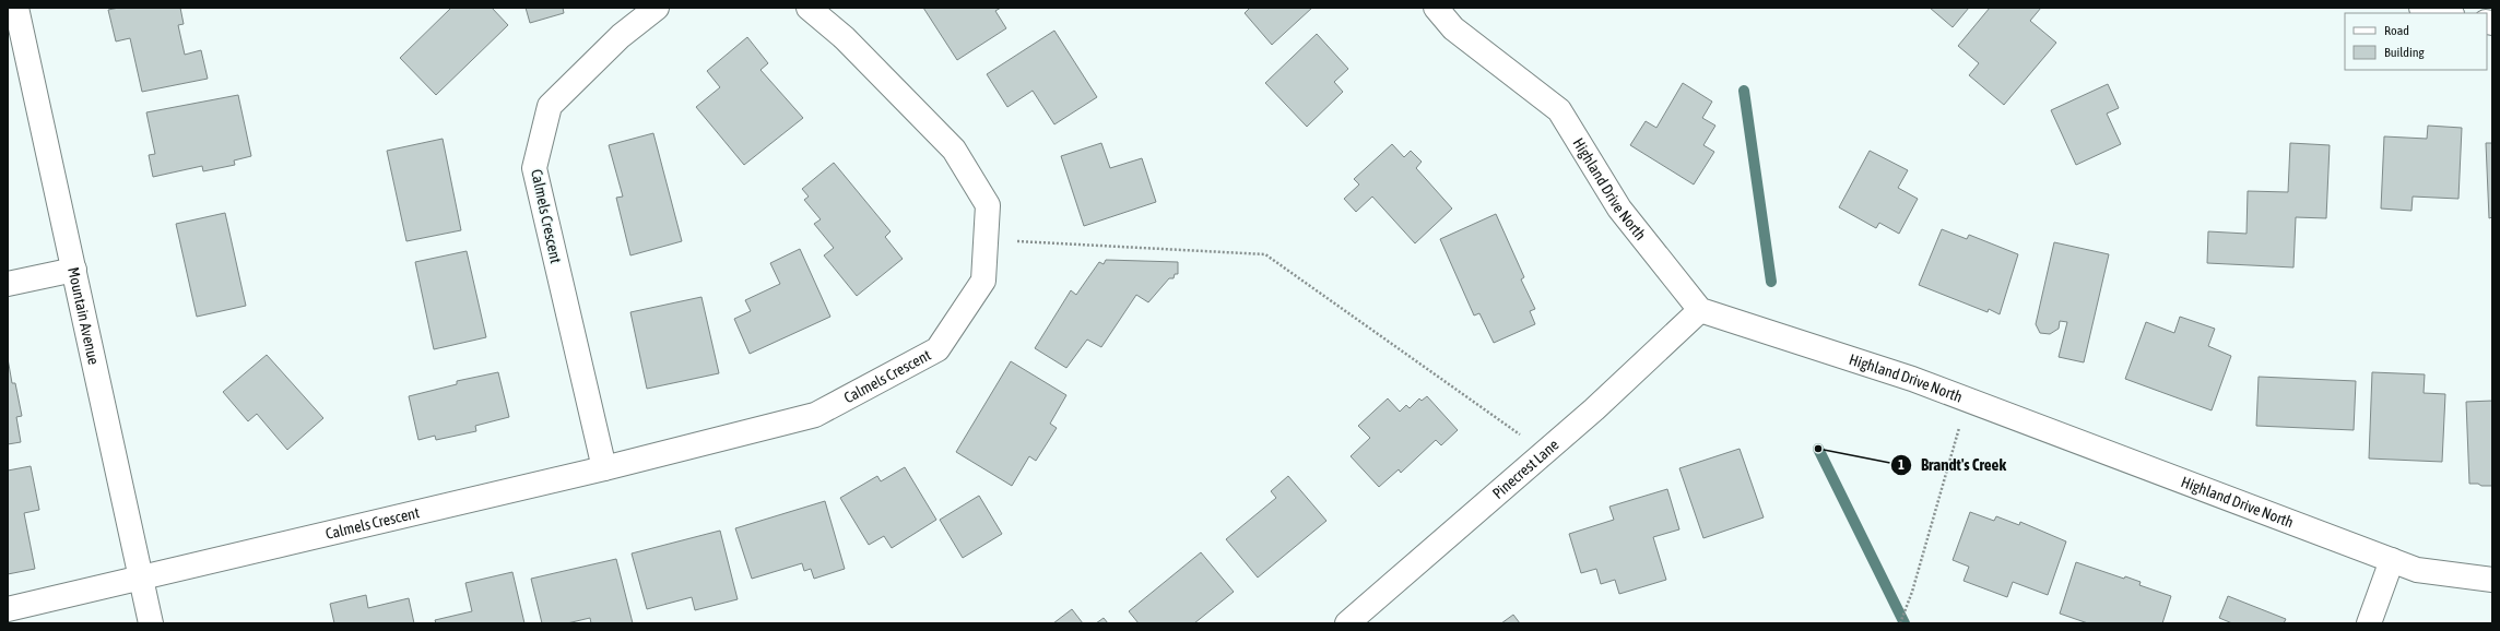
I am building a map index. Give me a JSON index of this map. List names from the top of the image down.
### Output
{
  "streets": {
    "street": [
      "Highland Drive North",
      "Calmels Crescent",
      "Mountain Avenue",
      "Pinecrest Lane"
    ]
  },
  "crossings": [
    ["Highland Drive North", "Pinecrest Lane"],
    ["Calmels Crescent", "Mountain Avenue"]
  ],
  "places": ["Brandt's Creek"],
  "legend": ["Road", "Building"]
}
